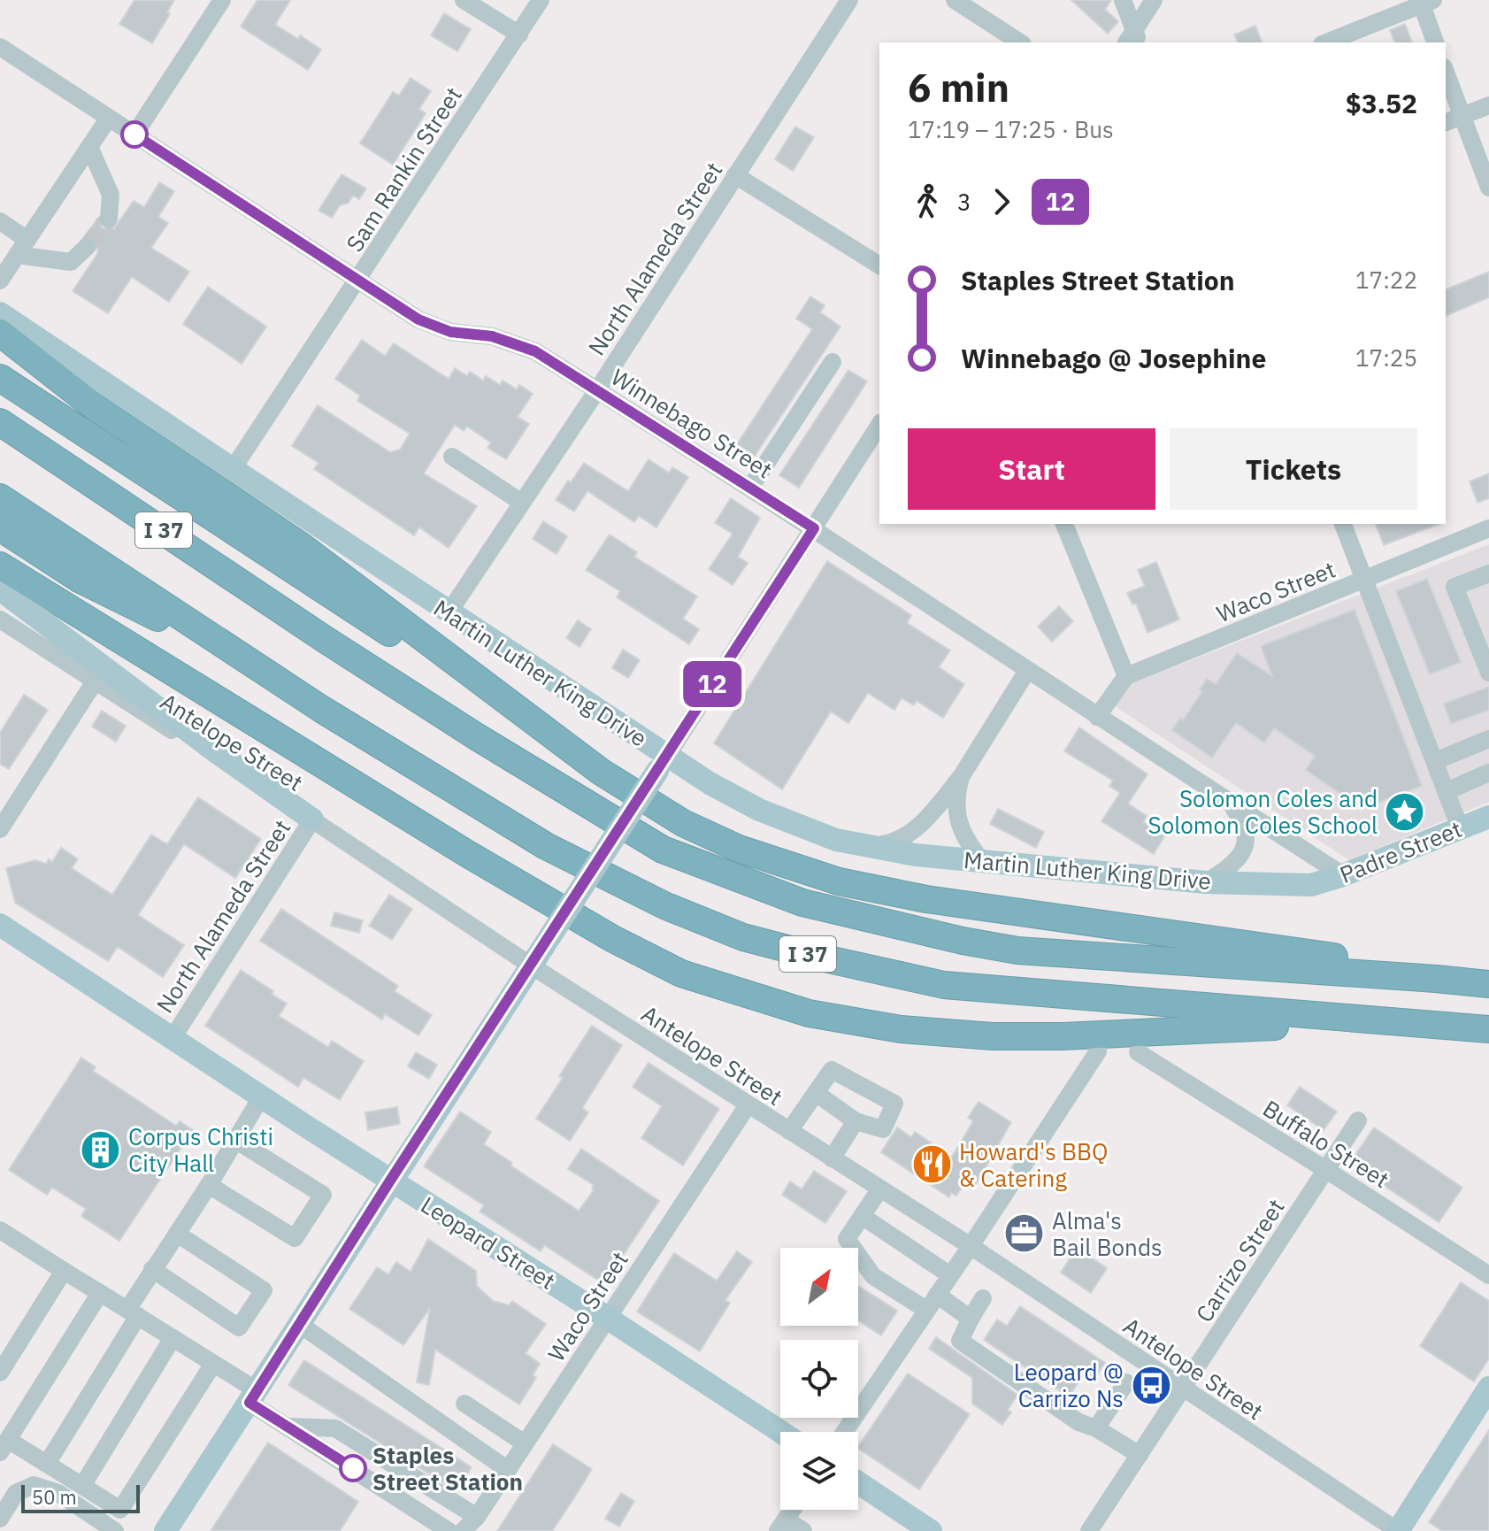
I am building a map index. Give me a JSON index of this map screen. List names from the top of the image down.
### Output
{
  "streets": {
    "highway": ["I 37"],
    "main road": ["Martin Luther King Drive", "Padre Street", "Leopard Street"],
    "street": [
      "Sam Rankin Street",
      "North Alameda Street",
      "Winnebago Street",
      "Waco Street",
      "Antelope Street",
      "Buffalo Street",
      "Carrizo Street"
    ]
  },
  "crossings": [
    ["Sam Rankin Street", "Winnebago Street"],
    ["Sam Rankin Street", "Martin Luther King Drive"],
    ["North Alameda Street", "Winnebago Street"],
    ["North Alameda Street", "Martin Luther King Drive"],
    ["North Alameda Street", "Antelope Street"],
    ["North Alameda Street", "Leopard Street"],
    ["Winnebago Street", "Padre Street"],
    ["Waco Street", "Antelope Street"],
    ["Waco Street", "Leopard Street"],
    ["Martin Luther King Drive", "Padre Street"],
    ["Antelope Street", "Carrizo Street"],
    ["Buffalo Street", "Carrizo Street"]
  ],
  "places": {
    "place": ["Solomon Coles and Solomon Coles School"],
    "building": ["Corpus Christi City Hall"],
    "restaurant": ["Howard's BBQ & Catering"],
    "office": ["Alma's Bail Bonds"],
    "bus stop": ["Leopard @ Carrizo Ns"],
    "other": ["Staples Street Station"]
  },
  "lines": ["bus line 12"],
  "scale_bar": "50 m",
  "north": "top right",
  "page": {
    "on_map": "12",
    "heading": ["6 min", "17:19 – 17:25 · Bus", "$3.52"],
    "legs": ["3", "12"],
    "list": [
      {
        "name": "Staples Street Station",
        "value": "17:22"
      },
      {
        "name": "Winnebago @ Josephine",
        "value": "17:25"
      }
    ],
    "buttons": ["Start", "Tickets"],
    "scale": "50 m"
  }
}
